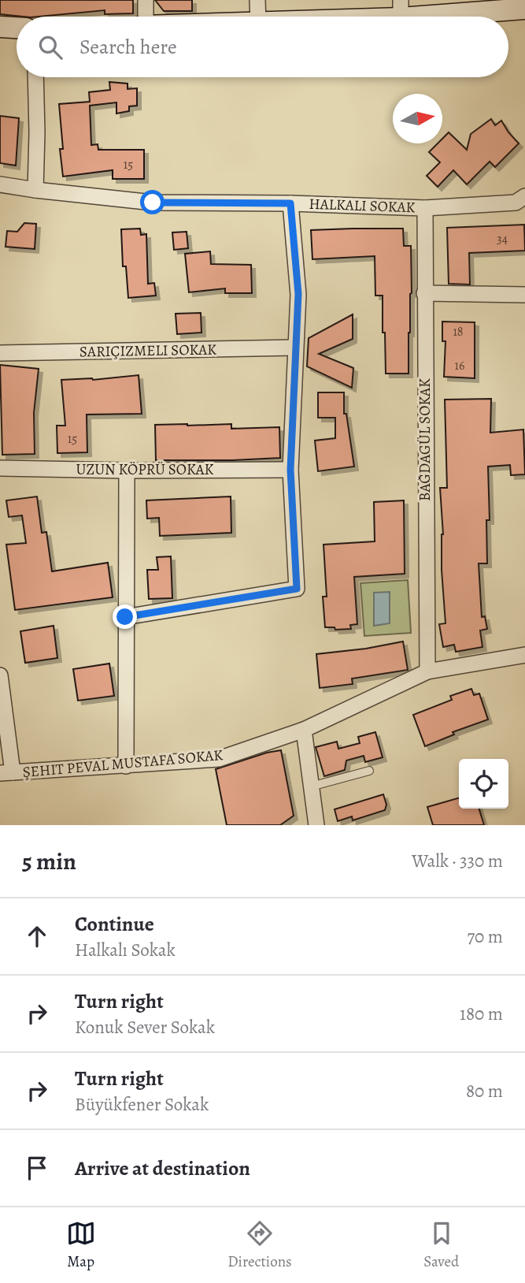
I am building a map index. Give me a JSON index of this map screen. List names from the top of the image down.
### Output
{
  "streets": {
    "street": ["BAĞDAGÜL SOKAK", "UZUN KÖPRÜ SOKAK", "ŞEHIT PEVAL MUSTAFA SOKAK"]
  },
  "crossings": [
    ["BAĞDAGÜL SOKAK", "ŞEHIT PEVAL MUSTAFA SOKAK"]
  ],
  "house_numbers": [
    "15",
    "34",
    "18",
    "16",
    "15"
  ],
  "north": "right",
  "page": {
    "search": "Search here",
    "heading": ["5 min", "Walk · 330 m"],
    "list": [
      ["Continue", "Halkalı Sokak", "70 m"],
      ["Turn right", "Konuk Sever Sokak", "180 m"],
      ["Turn right", "Büyükfener Sokak", "80 m"],
      "Arrive at destination"
    ],
    "nav": ["Map", "Directions", "Saved"]
  }
}
